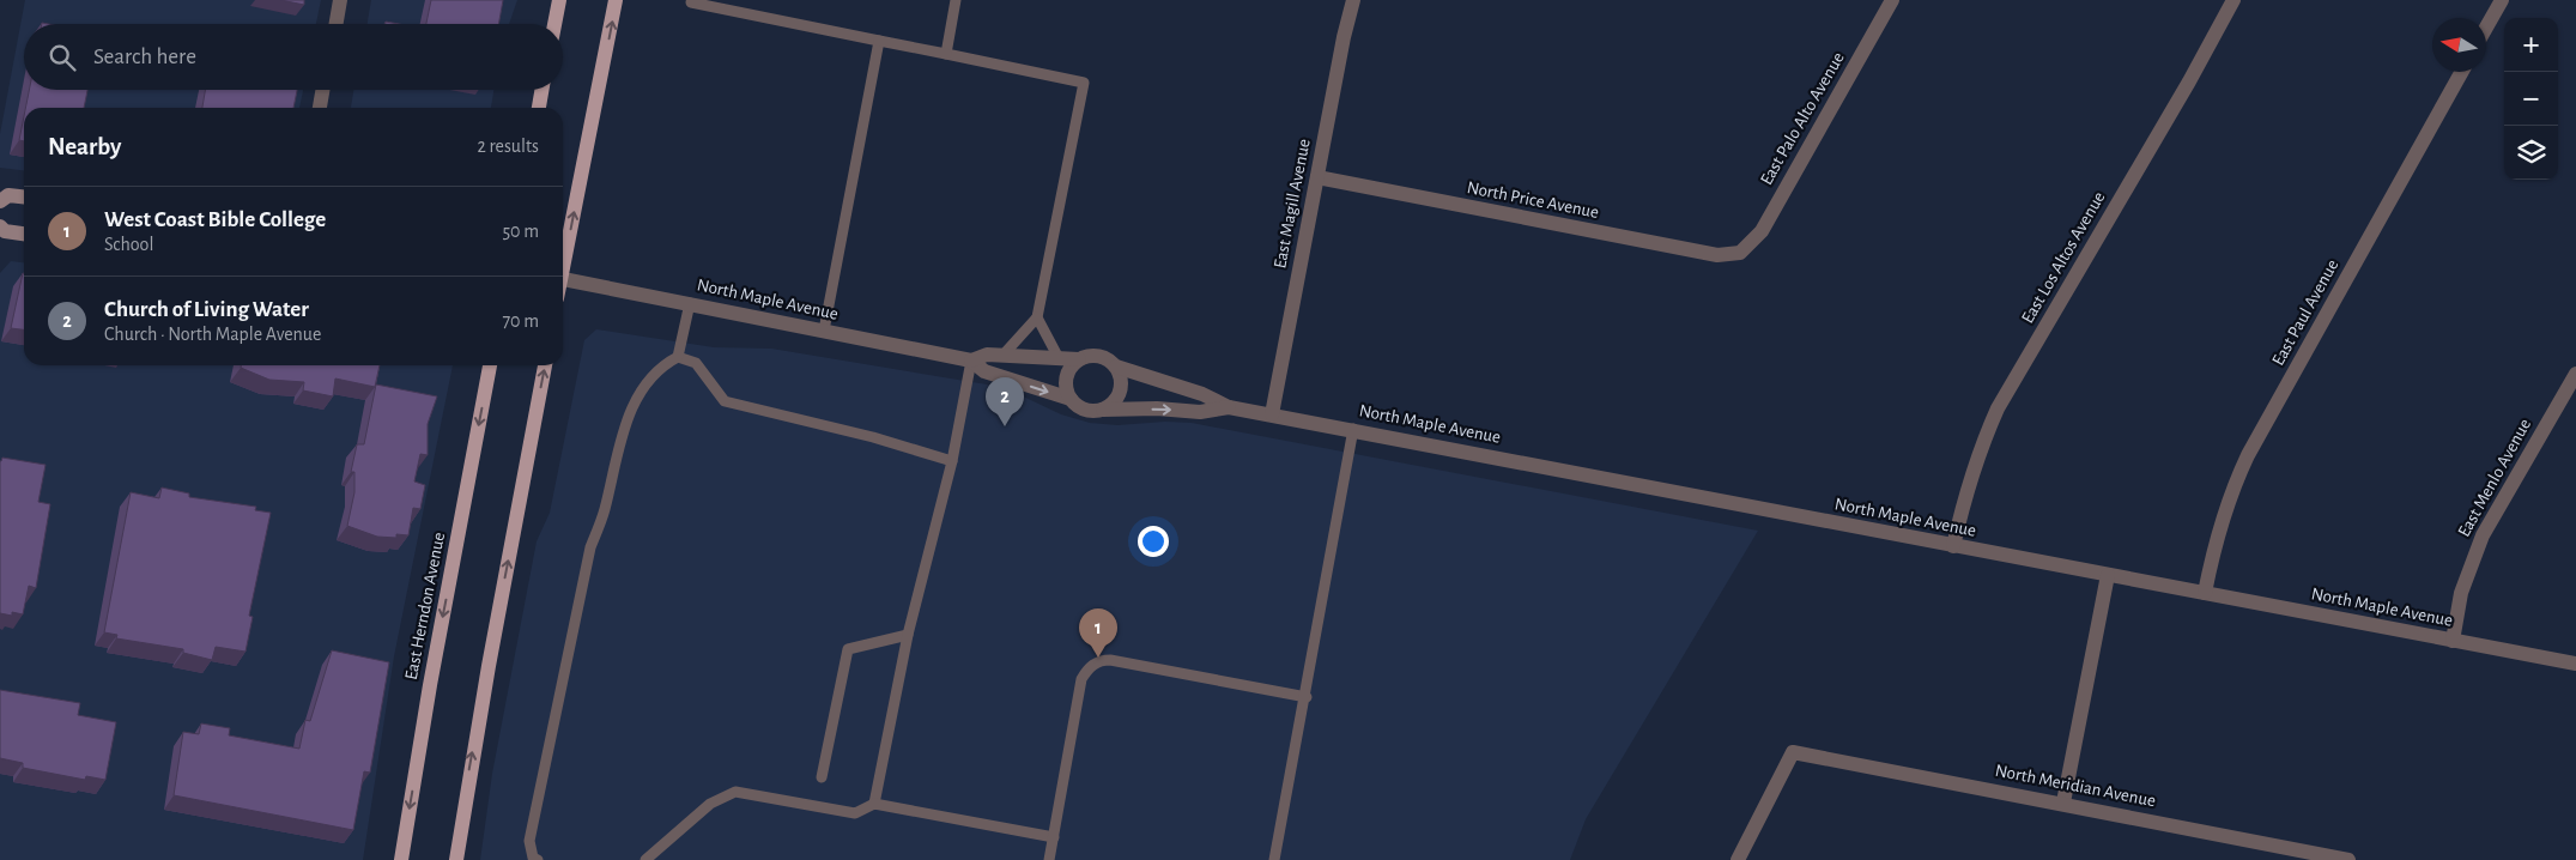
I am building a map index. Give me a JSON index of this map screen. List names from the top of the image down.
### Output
{
  "streets": {
    "main road": ["East Herndon Avenue"],
    "street": [
      "East Palo Alto Avenue",
      "North Price Avenue",
      "East Magill Avenue",
      "East Los Altos Avenue",
      "North Maple Avenue",
      "East Paul Avenue",
      "East Menlo Avenue",
      "North Meridian Avenue"
    ]
  },
  "crossings": [
    ["East Palo Alto Avenue", "North Price Avenue"],
    ["North Price Avenue", "East Magill Avenue"],
    ["East Magill Avenue", "North Maple Avenue"],
    ["East Los Altos Avenue", "North Maple Avenue"],
    ["North Maple Avenue", "East Paul Avenue"],
    ["North Maple Avenue", "East Menlo Avenue"]
  ],
  "north": "left",
  "page": {
    "map_buttons": ["+", "−"],
    "search": "Search here",
    "heading": ["Nearby", "2 results"],
    "list": [
      {
        "mark": "1",
        "name": "West Coast Bible College",
        "note": "School",
        "value": "50 m"
      },
      {
        "mark": "2",
        "name": "Church of Living Water",
        "note": "Church · North Maple Avenue",
        "value": "70 m"
      }
    ],
    "pins": ["2", "1"]
  }
}
